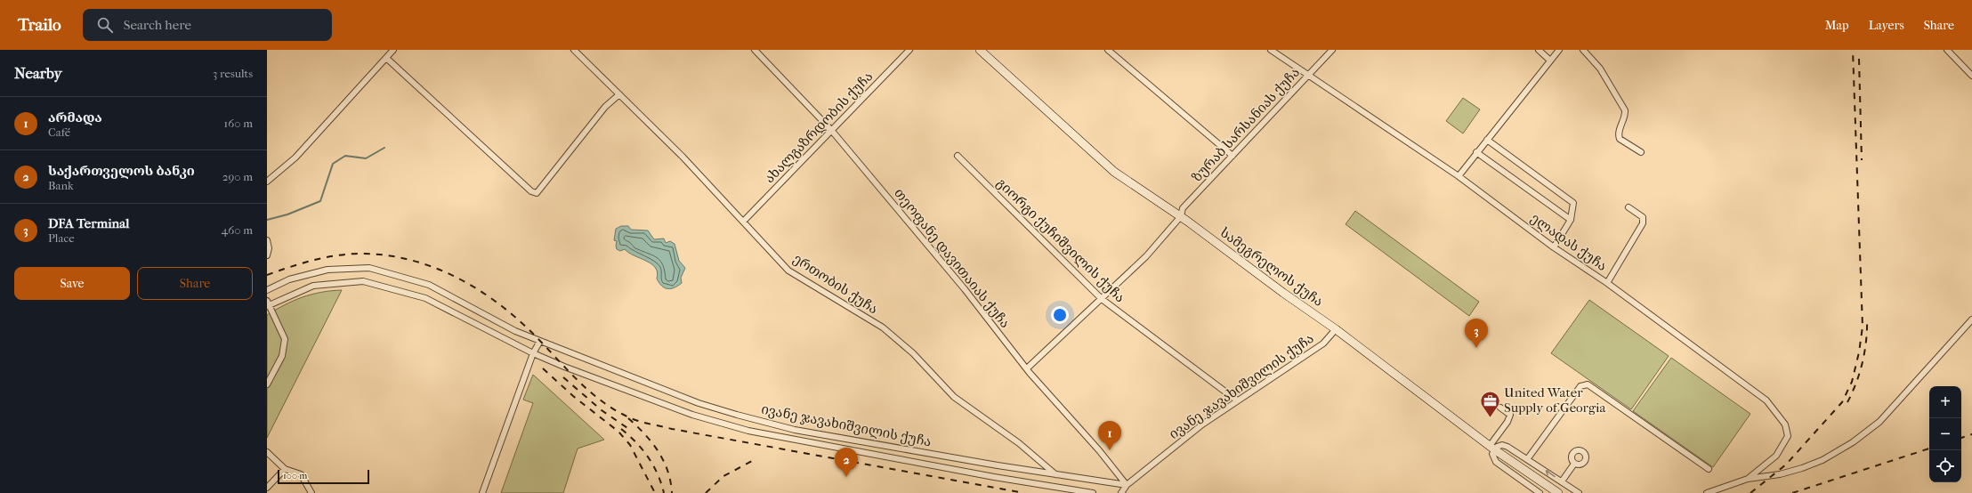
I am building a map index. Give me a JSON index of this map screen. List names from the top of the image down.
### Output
{
  "streets": {
    "main road": ["სამეგრელოს ქუჩა"],
    "street": [
      "ზურაბ სარსანიას ქუჩა",
      "ახალგაზრდობის ქუჩა",
      "გიორგი ქუჩიშვილის ქუჩა",
      "ელადას ქუჩა",
      "თეოფანე დავითაიას ქუჩა",
      "ერთობის ქუჩა",
      "ივანე ჯავახიშვილის ქუჩა"
    ]
  },
  "crossings": [
    ["ზურაბ სარსანიას ქუჩა", "გიორგი ქუჩიშვილის ქუჩა"],
    ["ზურაბ სარსანიას ქუჩა", "ელადას ქუჩა"],
    ["ზურაბ სარსანიას ქუჩა", "თეოფანე დავითაიას ქუჩა"],
    ["ზურაბ სარსანიას ქუჩა", "სამეგრელოს ქუჩა"],
    ["ახალგაზრდობის ქუჩა", "თეოფანე დავითაიას ქუჩა"],
    ["ახალგაზრდობის ქუჩა", "ერთობის ქუჩა"],
    ["გიორგი ქუჩიშვილის ქუჩა", "ივანე ჯავახიშვილის ქუჩა"],
    ["თეოფანე დავითაიას ქუჩა", "ივანე ჯავახიშვილის ქუჩა"],
    ["სამეგრელოს ქუჩა", "ივანე ჯავახიშვილის ქუჩა"],
    ["ერთობის ქუჩა", "ივანე ჯავახიშვილის ქუჩა"]
  ],
  "places": {
    "office": ["United Water Supply of Georgia"]
  },
  "scale_bar": "100 m",
  "page": {
    "header": "Trailo",
    "search": "Search here",
    "nav": ["Map", "Layers", "Share"],
    "heading": ["Nearby", "3 results"],
    "list": [
      {
        "mark": "1",
        "name": "არმადა",
        "note": "Café",
        "value": "160 m"
      },
      {
        "mark": "2",
        "name": "საქართველოს ბანკი",
        "note": "Bank",
        "value": "290 m"
      },
      {
        "mark": "3",
        "name": "DFA Terminal",
        "note": "Place",
        "value": "460 m"
      }
    ],
    "buttons": ["Save", "Share"],
    "pins": ["3", "1", "2"],
    "map_buttons": ["+", "−"],
    "scale": "100 m"
  }
}
